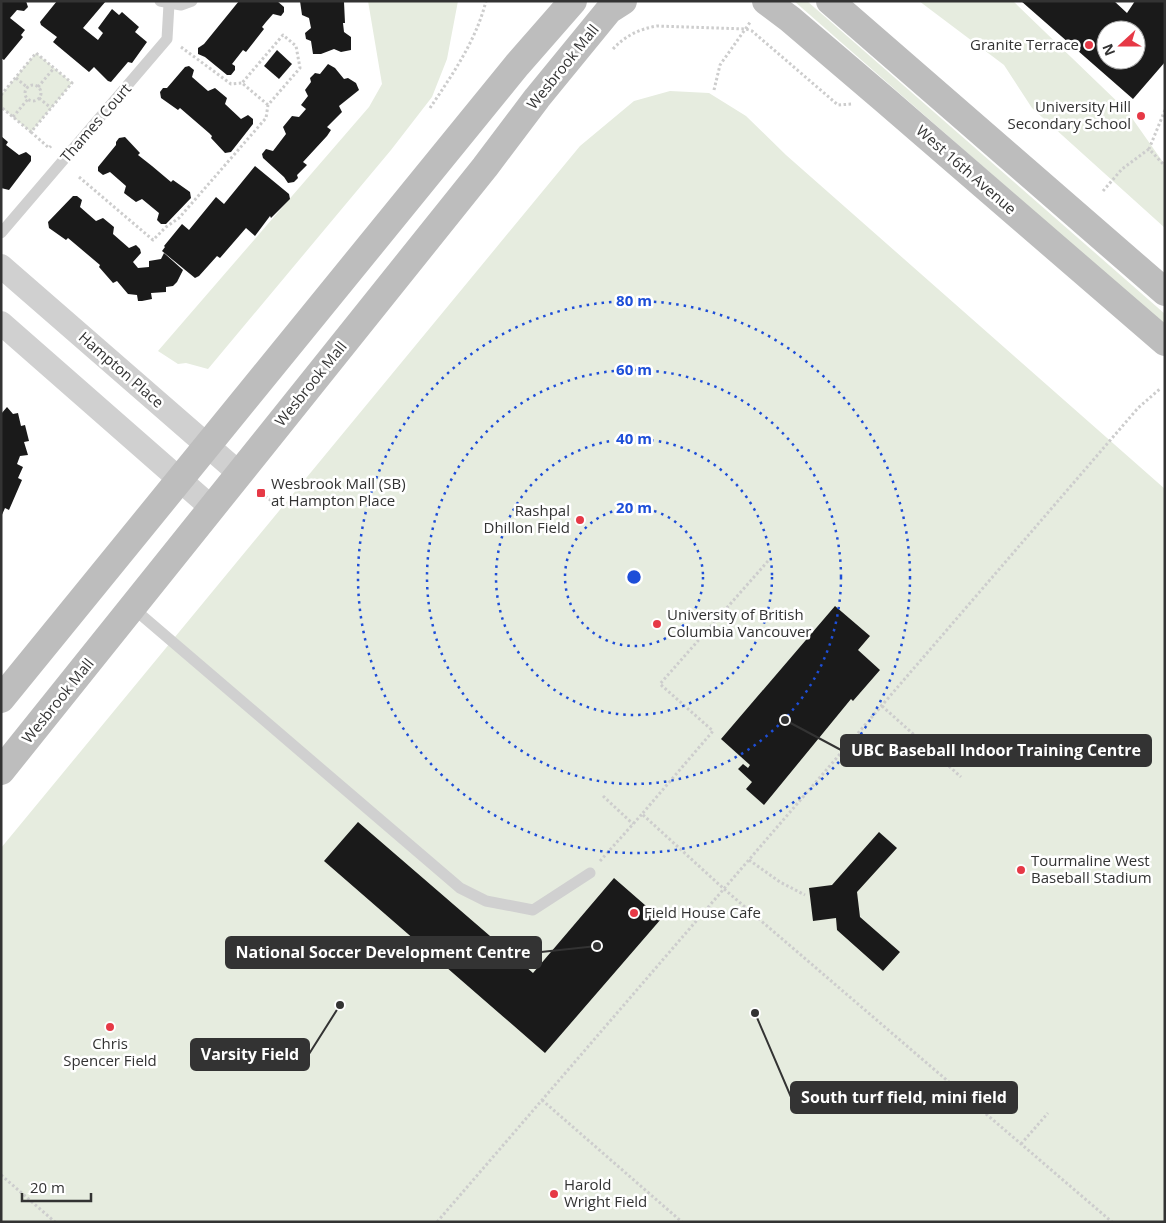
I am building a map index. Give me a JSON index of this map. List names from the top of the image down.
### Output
{
  "streets": {
    "main road": ["Wesbrook Mall", "West 16th Avenue"],
    "street": ["Hampton Place"],
    "lane": ["Thames Court"]
  },
  "crossings": [
    ["Wesbrook Mall", "Hampton Place"]
  ],
  "places": {
    "other": [
      "Granite Terrace",
      "University Hill Secondary School",
      "Rashpal Dhillon Field",
      "University of British Columbia Vancouver",
      "UBC Baseball Indoor Training Centre",
      "Tourmaline West Baseball Stadium",
      "Field House Cafe",
      "National Soccer Development Centre",
      "Varsity Field",
      "South turf field, mini field",
      "Chris Spencer Field",
      "Harold Wright Field"
    ],
    "transit": ["Wesbrook Mall (SB) at Hampton Place"]
  },
  "scale_bar": "20 m",
  "north": "left",
  "rings": [
    "80 m",
    "60 m",
    "40 m",
    "20 m"
  ]
}
